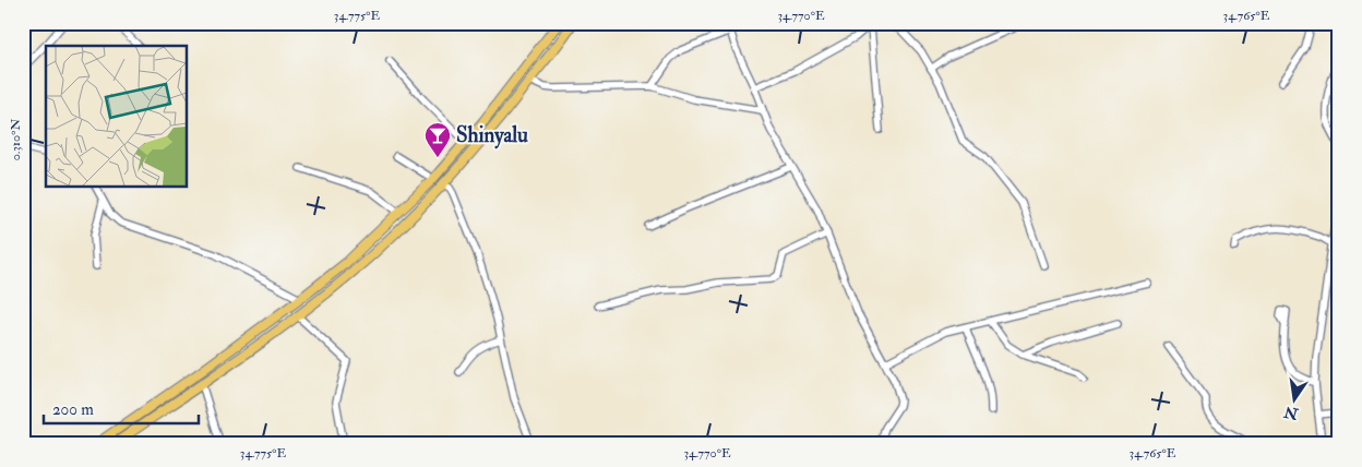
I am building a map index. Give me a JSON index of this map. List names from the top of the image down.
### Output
{
  "places": {
    "bar": ["Shinyalu"]
  },
  "scale_bar": "200 m",
  "north": "bottom",
  "coordinates": [
    "34.775°E",
    "34.770°E",
    "34.765°E",
    "0.310°N"
  ]
}
